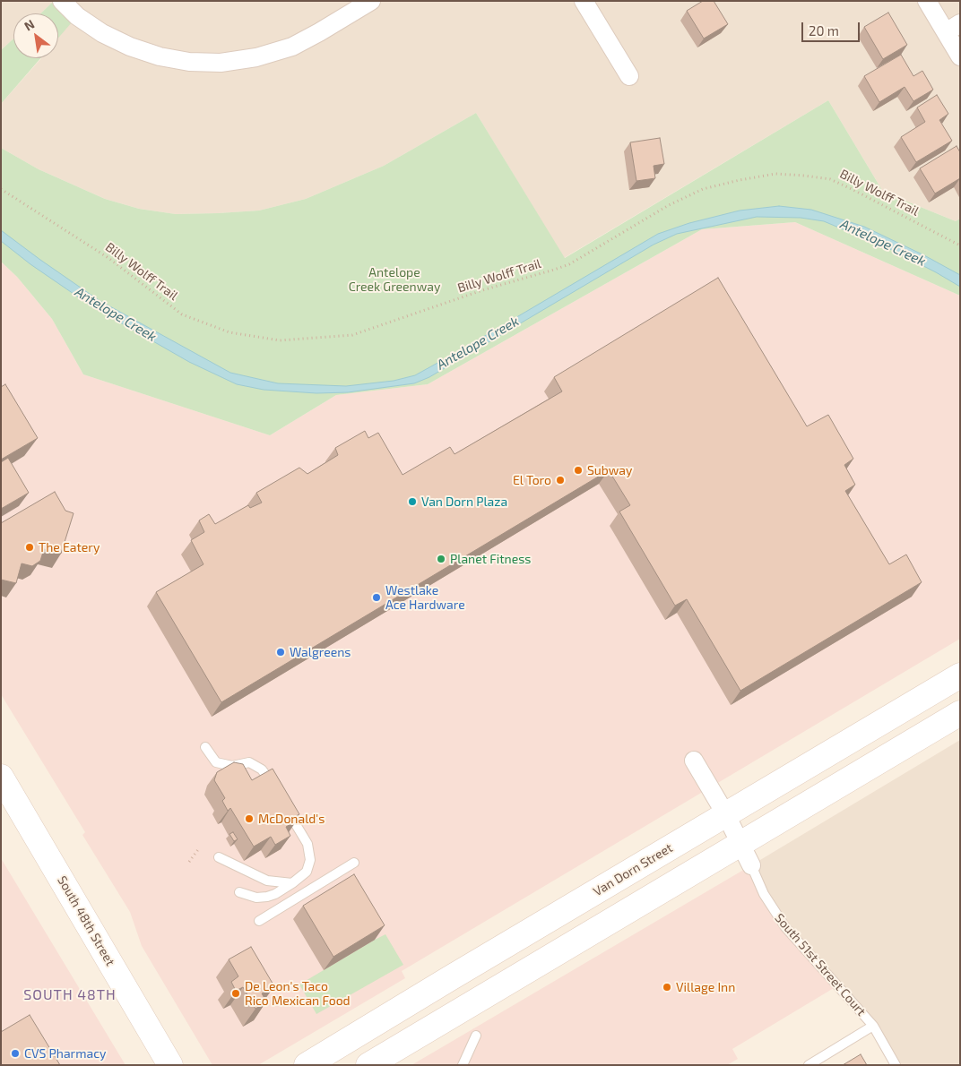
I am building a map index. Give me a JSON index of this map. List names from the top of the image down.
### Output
{
  "streets": {
    "main road": ["Van Dorn Street", "South 48th Street"],
    "street": ["South 51st Street Court"],
    "path": ["Billy Wolff Trail"]
  },
  "crossings": [
    ["Van Dorn Street", "South 51st Street Court"]
  ],
  "districts": ["SOUTH 48TH"],
  "water": ["Antelope Creek"],
  "parks": ["Antelope Creek Greenway"],
  "places": [
    "Subway",
    "El Toro",
    "Van Dorn Plaza",
    "The Eatery",
    "Planet Fitness",
    "Westlake Ace Hardware",
    "Walgreens",
    "McDonald's",
    "Village Inn",
    "De Leon's Taco Rico Mexican Food",
    "CVS Pharmacy"
  ],
  "scale_bar": "20 m",
  "north": "top left"
}
